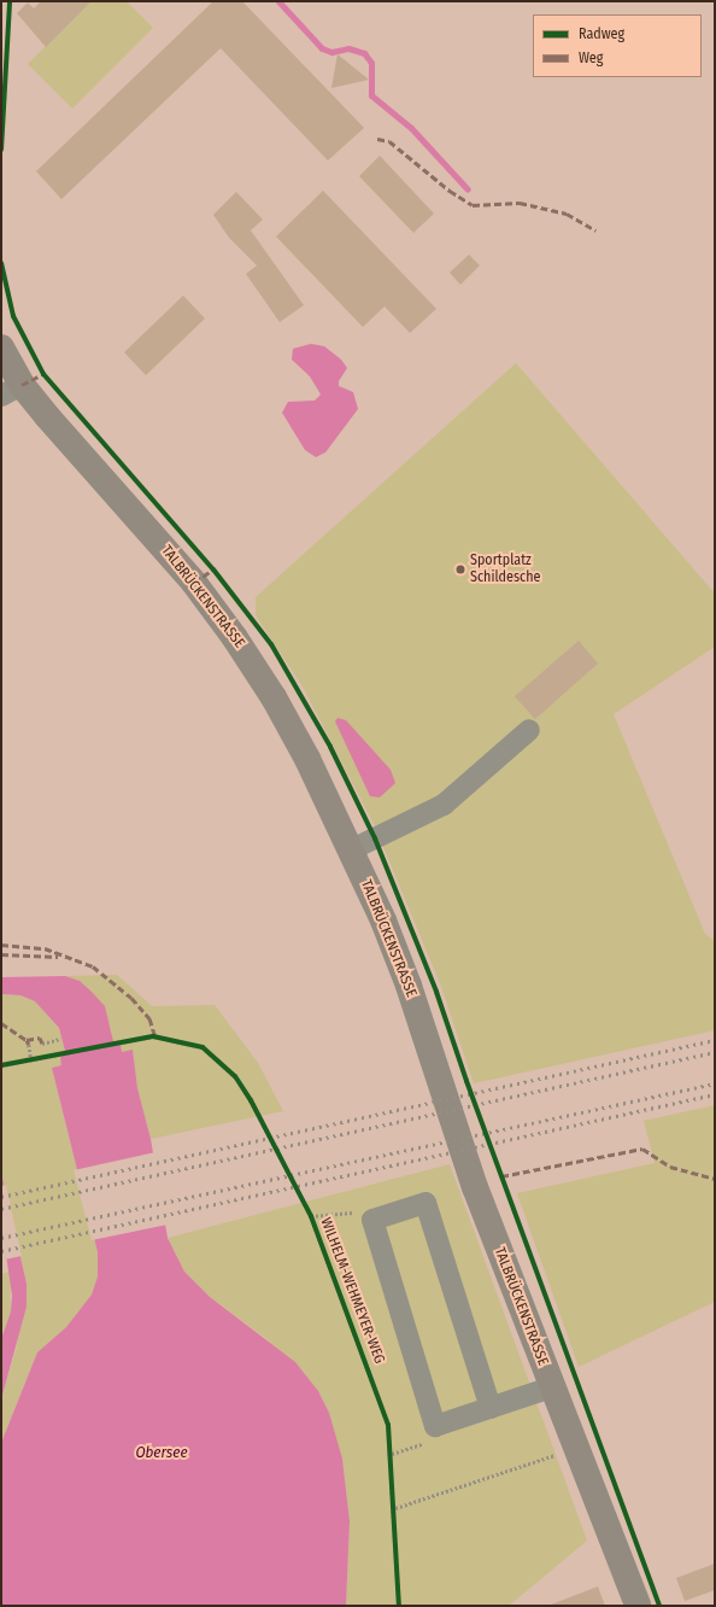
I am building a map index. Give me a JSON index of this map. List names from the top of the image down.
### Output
{
  "streets": {
    "main road": ["TALBRÜCKENSTRASSE"],
    "cycle path": ["WILHELM-WEHMEYER-WEG"]
  },
  "water": ["Obersee"],
  "places": ["Sportplatz Schildesche"],
  "legend": ["Radweg", "Weg"]
}
